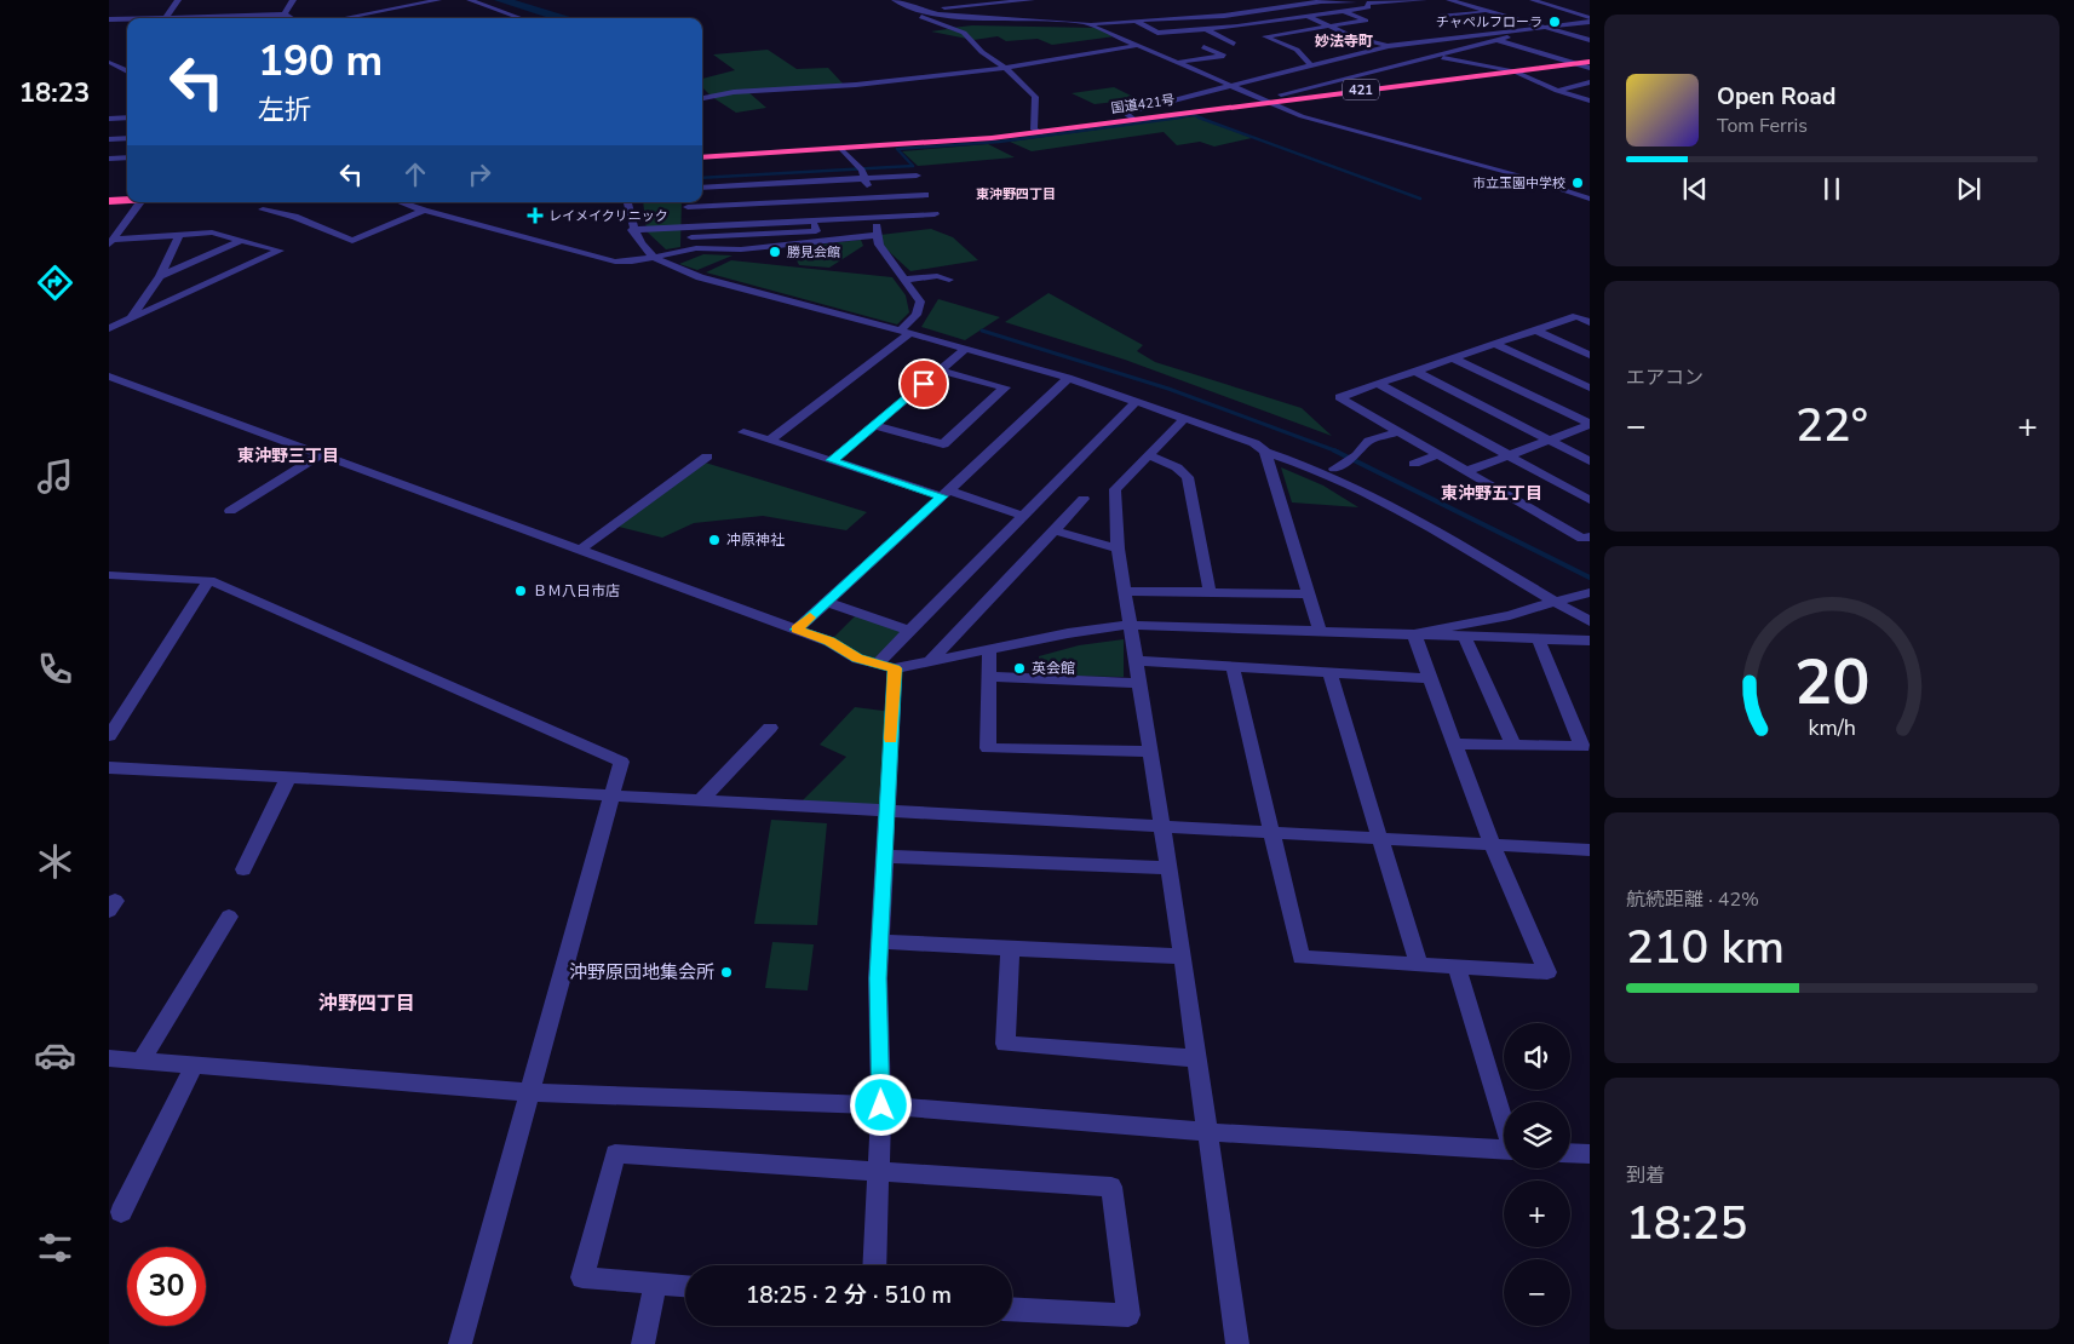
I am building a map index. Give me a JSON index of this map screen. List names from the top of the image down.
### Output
{
  "streets": {
    "highway": ["421", "国道421号"]
  },
  "districts": [
    "妙法寺町",
    "東沖野四丁目",
    "東沖野三丁目",
    "東沖野五丁目",
    "沖野四丁目"
  ],
  "places": {
    "other": [
      "チャペルフローラ",
      "市立玉園中学校",
      "勝見会館",
      "冲原神社",
      "ＢＭ八日市店",
      "英会館",
      "沖野原団地集会所"
    ],
    "health": ["レイメイクリニック"]
  },
  "page": {
    "tabs": "18:23",
    "turn": ["190 m", "左折"],
    "song": ["Open Road", "Tom Ferris"],
    "tile": [
      "エアコン",
      ["航続距離 · 42%", "210 km"],
      ["到着", "18:25"]
    ],
    "heat": ["−", "22°", "+"],
    "map_buttons": ["+", "−"],
    "limit": "30",
    "trip": "18:25 · 2 分 · 510 m",
    "gauge": ["20", "km/h"]
  }
}
